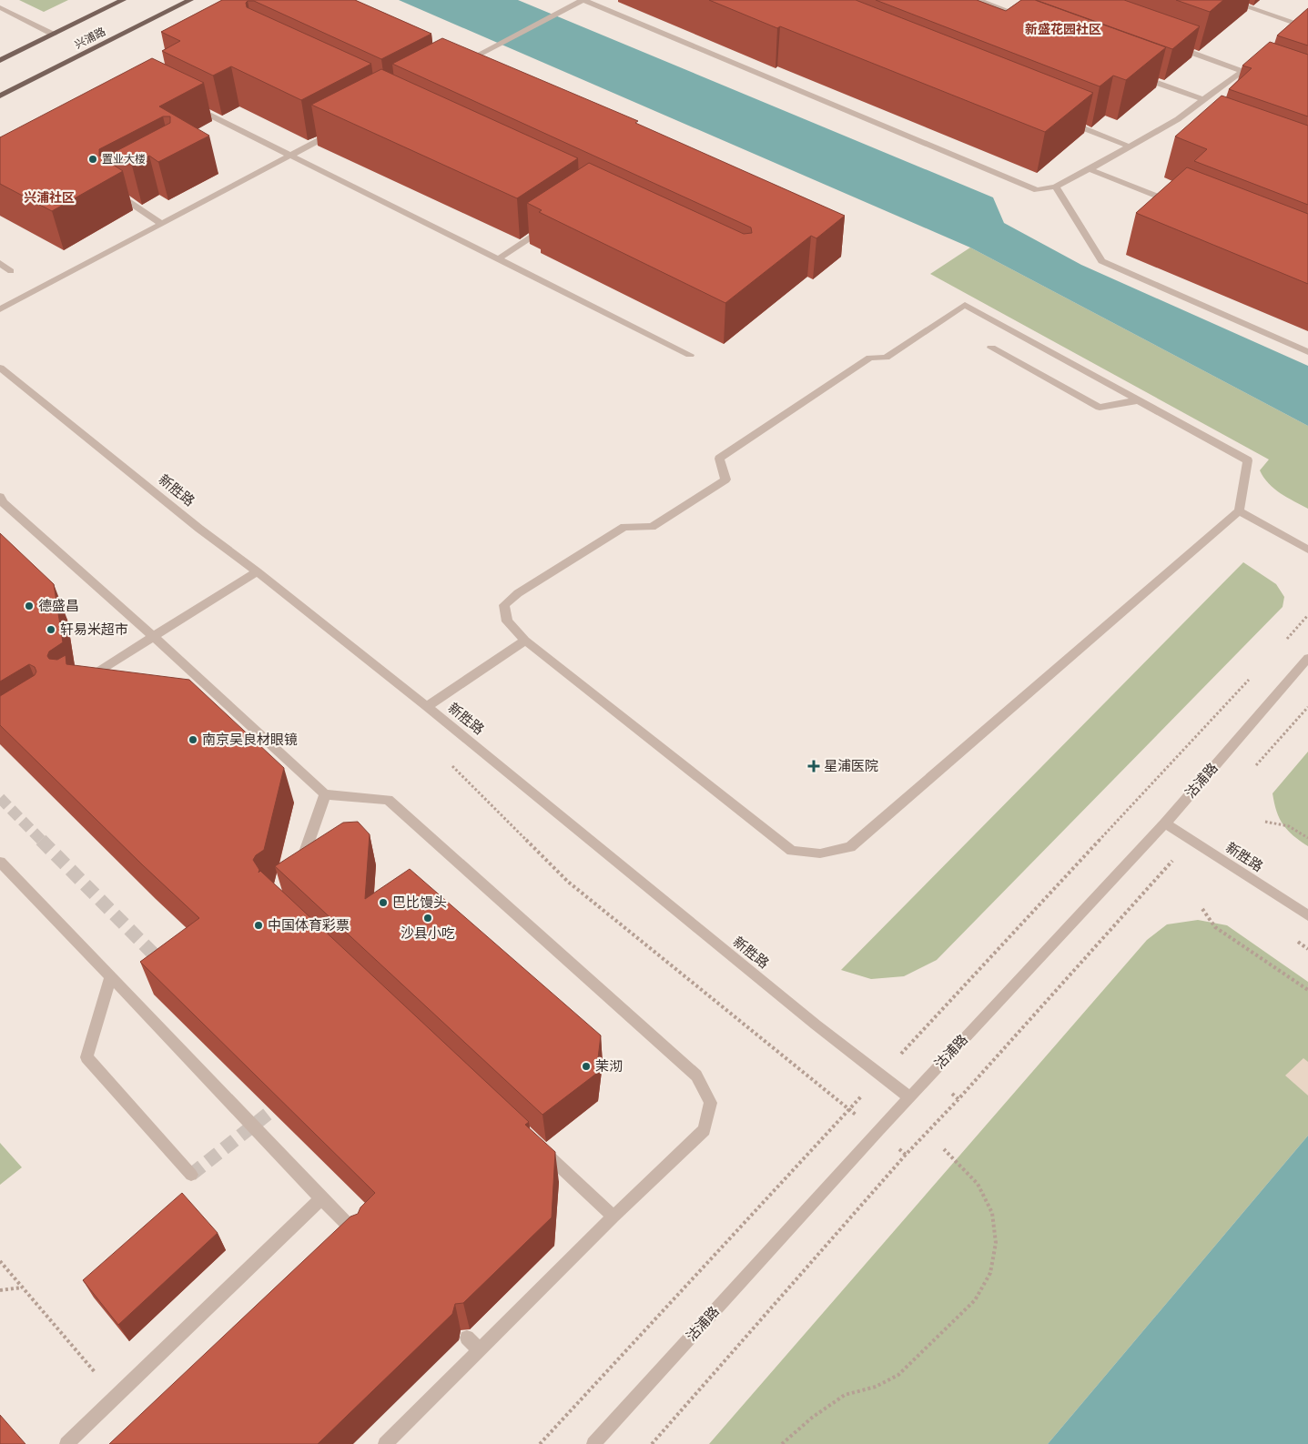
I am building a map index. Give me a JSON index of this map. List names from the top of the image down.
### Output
{
  "streets": {
    "main road": ["兴浦路"],
    "street": ["新胜路", "沽浦路"]
  },
  "crossings": [
    ["新胜路", "沽浦路"]
  ],
  "districts": ["新盛花园社区", "兴浦社区"],
  "places": {
    "other": [
      "置业大楼",
      "德盛昌",
      "轩易米超市",
      "南京吴良材眼镜",
      "巴比馒头",
      "沙县小吃",
      "中国体育彩票",
      "茉沏"
    ],
    "health": ["星浦医院"]
  }
}
